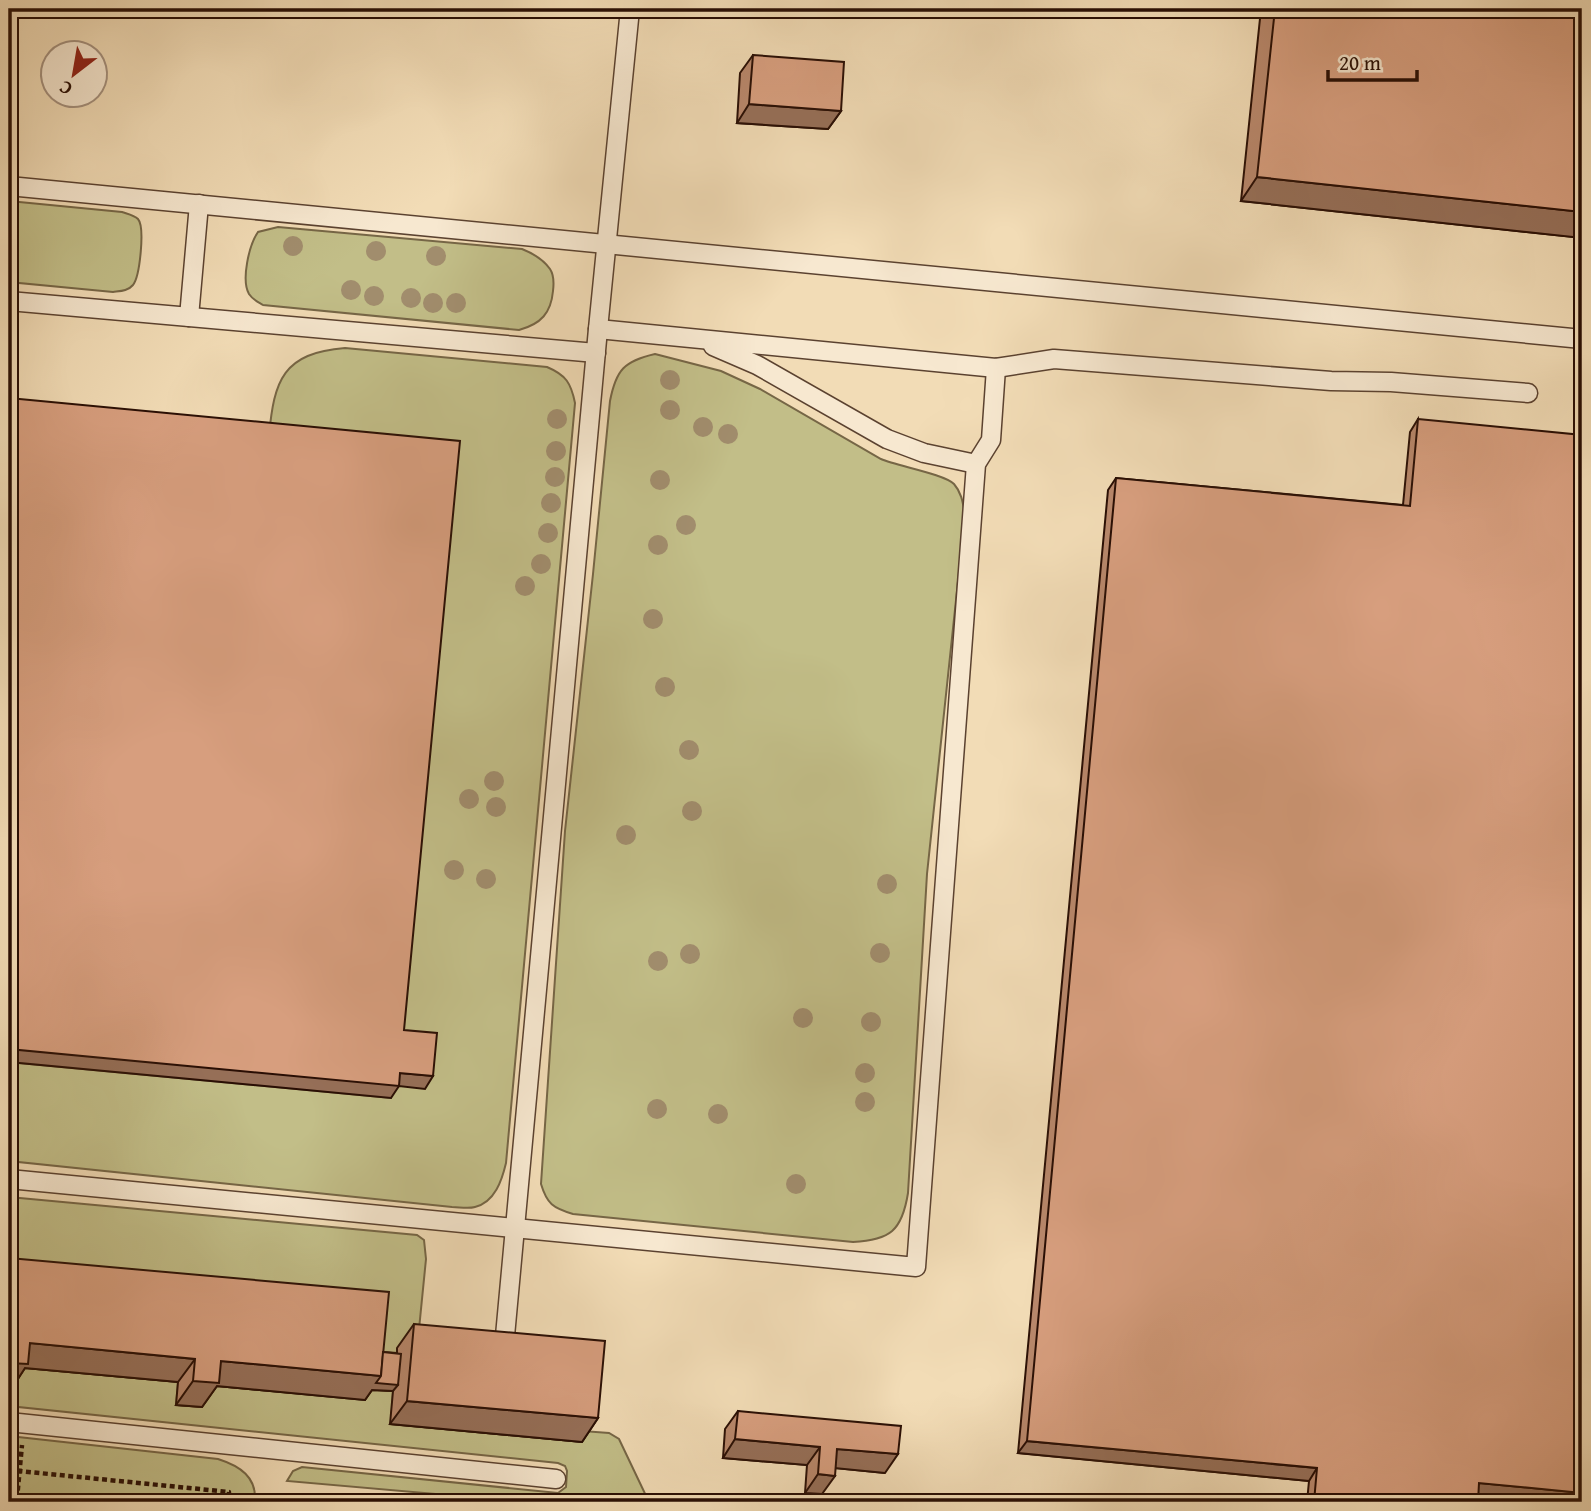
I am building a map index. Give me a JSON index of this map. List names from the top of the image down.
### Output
{
  "scale_bar": "20 m",
  "north": "bottom left"
}
